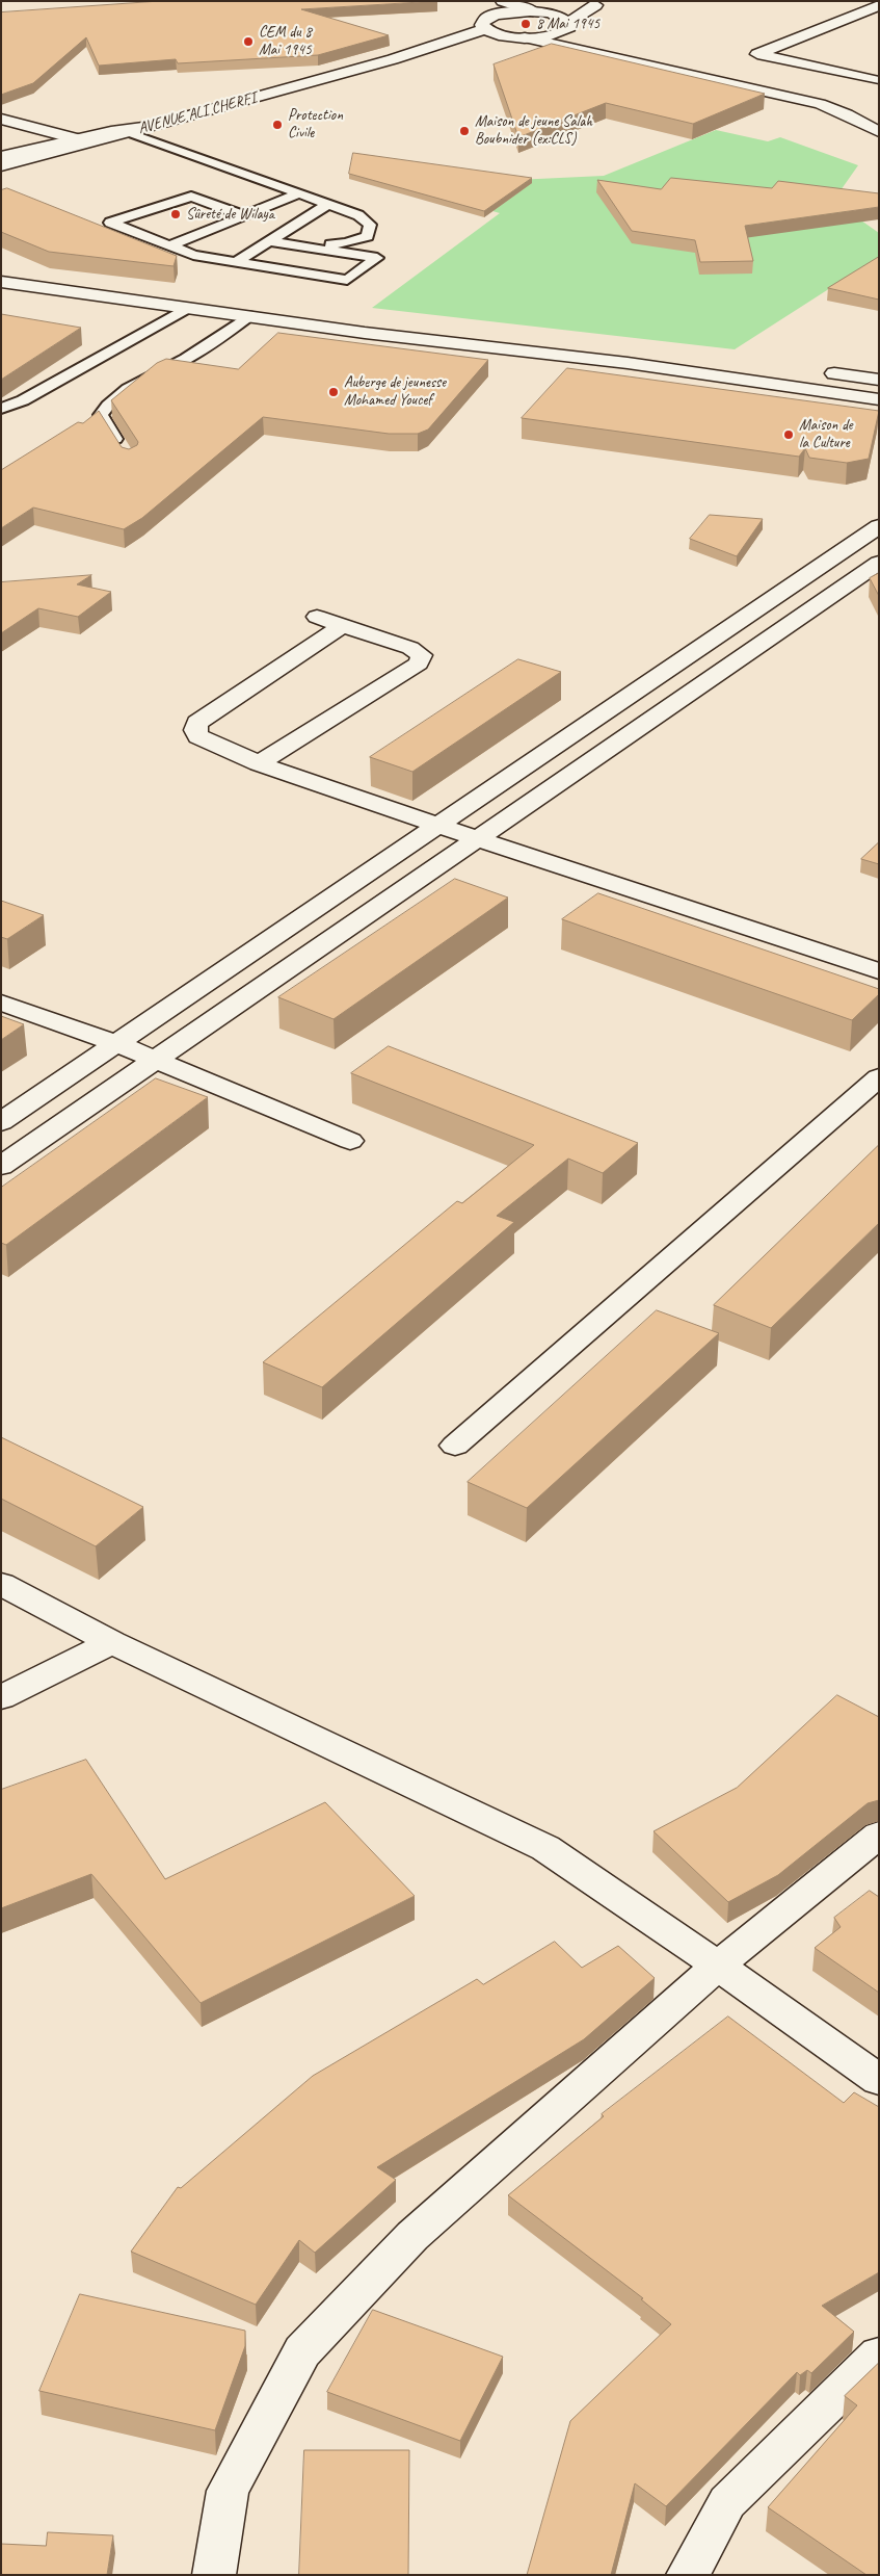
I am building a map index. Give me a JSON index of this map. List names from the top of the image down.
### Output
{
  "streets": {
    "street": ["AVENUE ALI CHERFI"]
  },
  "places": [
    "8 Mai 1945",
    "CEM du 8 Mai 1945",
    "Protection Civile",
    "Maison de jeune Salah Boubnider (ex:CLS)",
    "Sûreté de Wilaya",
    "Auberge de jeunesse Mohamed Youcef",
    "Maison de la Culture"
  ]
}
